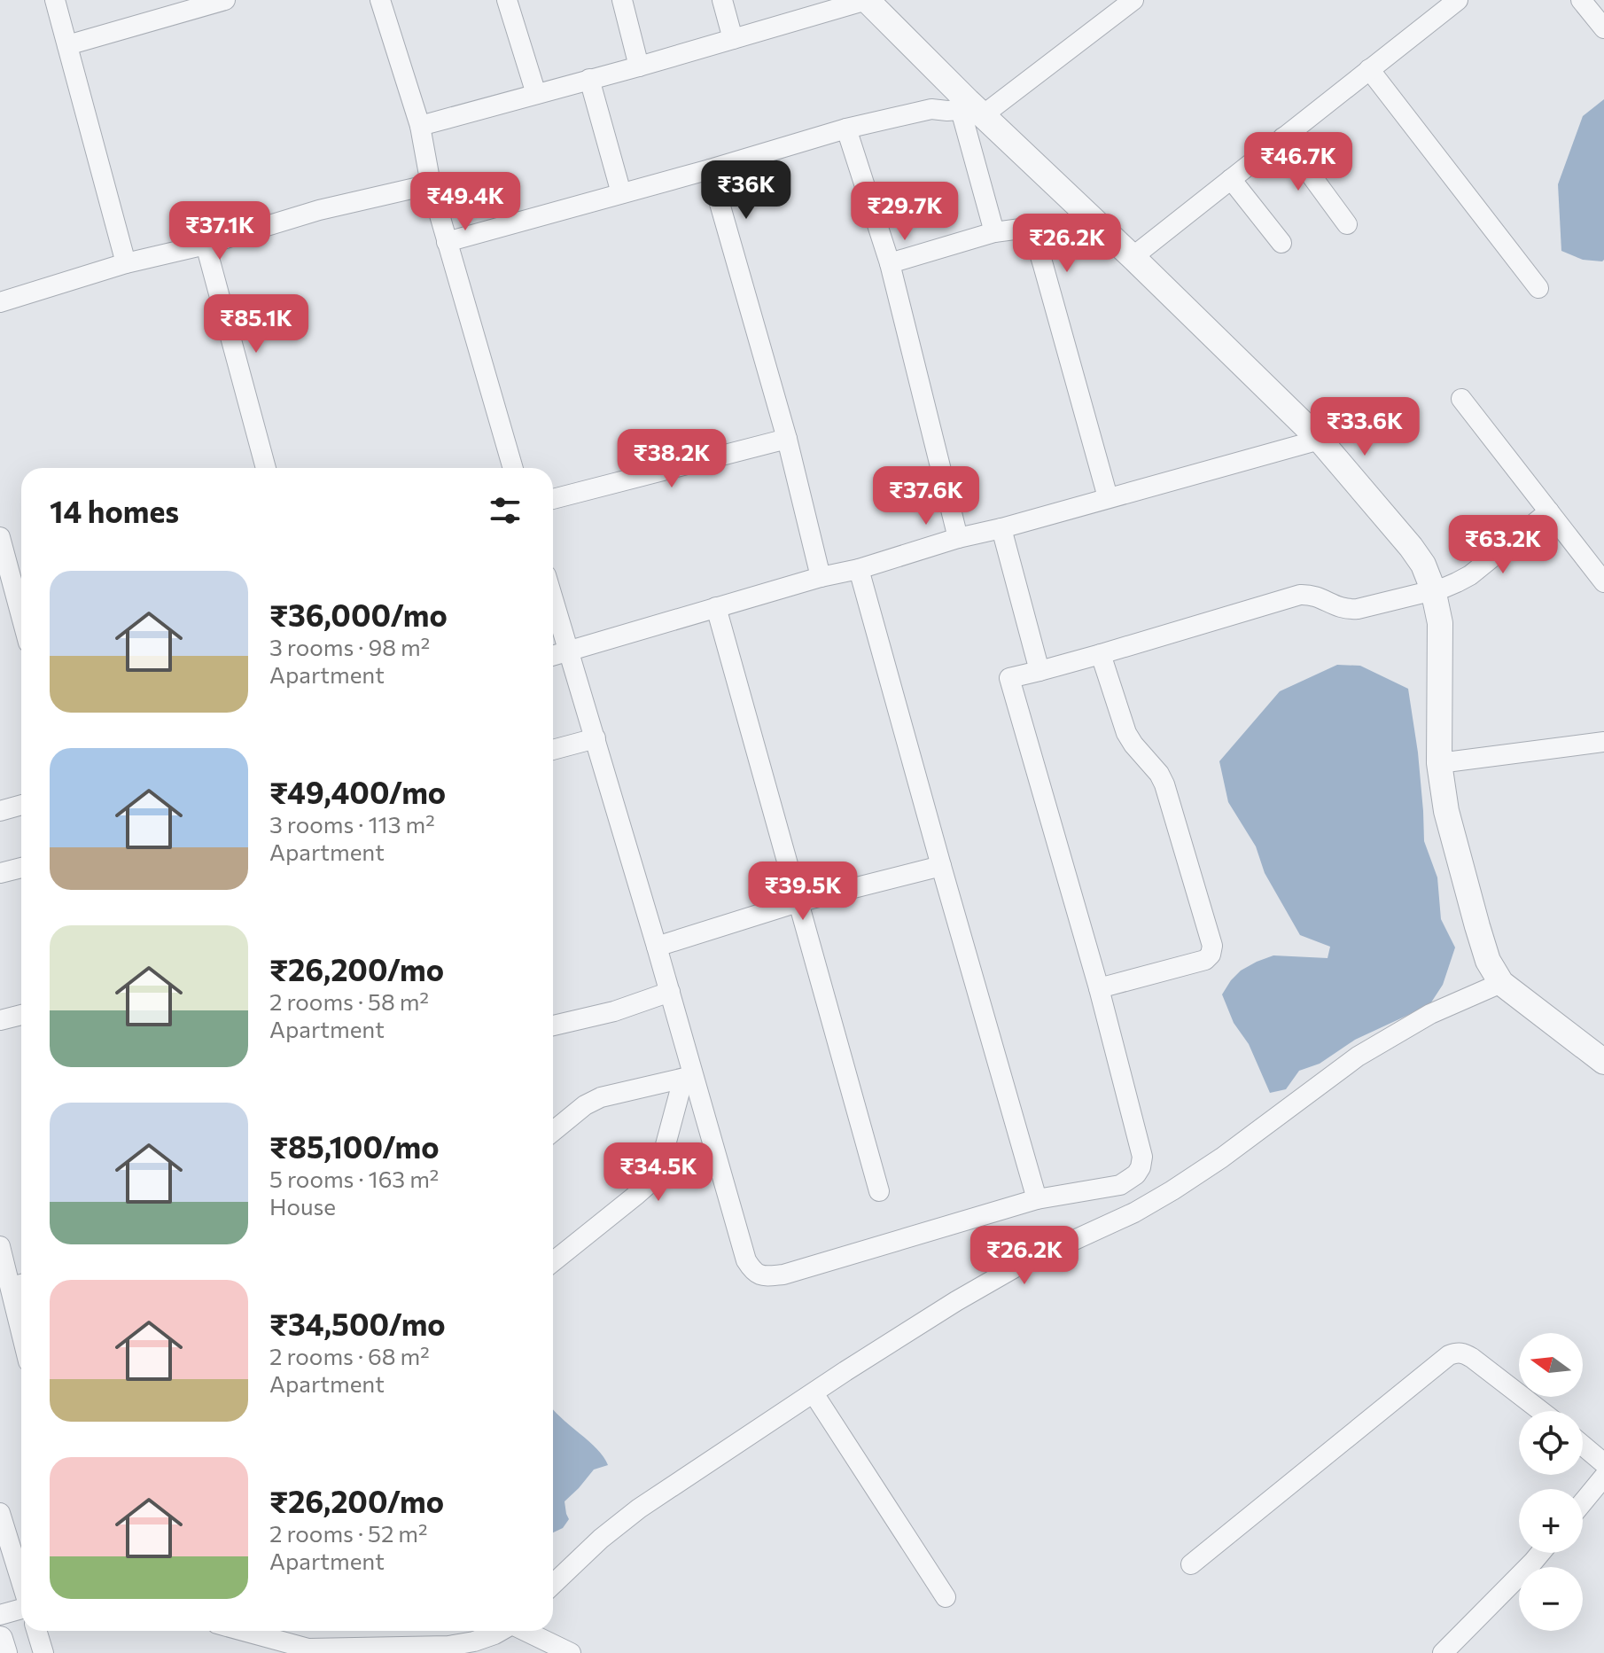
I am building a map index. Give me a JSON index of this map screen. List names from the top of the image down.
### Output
{
  "north": "left",
  "page": {
    "price": [
      "₹46.7K",
      "₹36K",
      "₹49.4K",
      "₹29.7K",
      "₹37.1K",
      "₹26.2K",
      "₹85.1K",
      "₹33.6K",
      "₹38.2K",
      "₹37.6K",
      "₹63.2K",
      "₹39.5K",
      "₹34.5K",
      "₹26.2K"
    ],
    "heading": "14 homes",
    "list": [
      {
        "name": "₹36,000/mo",
        "note": "3 rooms · 98 m² · Apartment"
      },
      {
        "name": "₹49,400/mo",
        "note": "3 rooms · 113 m² · Apartment"
      },
      {
        "name": "₹26,200/mo",
        "note": "2 rooms · 58 m² · Apartment"
      },
      {
        "name": "₹85,100/mo",
        "note": "5 rooms · 163 m² · House"
      },
      {
        "name": "₹34,500/mo",
        "note": "2 rooms · 68 m² · Apartment"
      },
      {
        "name": "₹26,200/mo",
        "note": "2 rooms · 52 m² · Apartment"
      }
    ],
    "map_buttons": ["+", "−"]
  }
}
